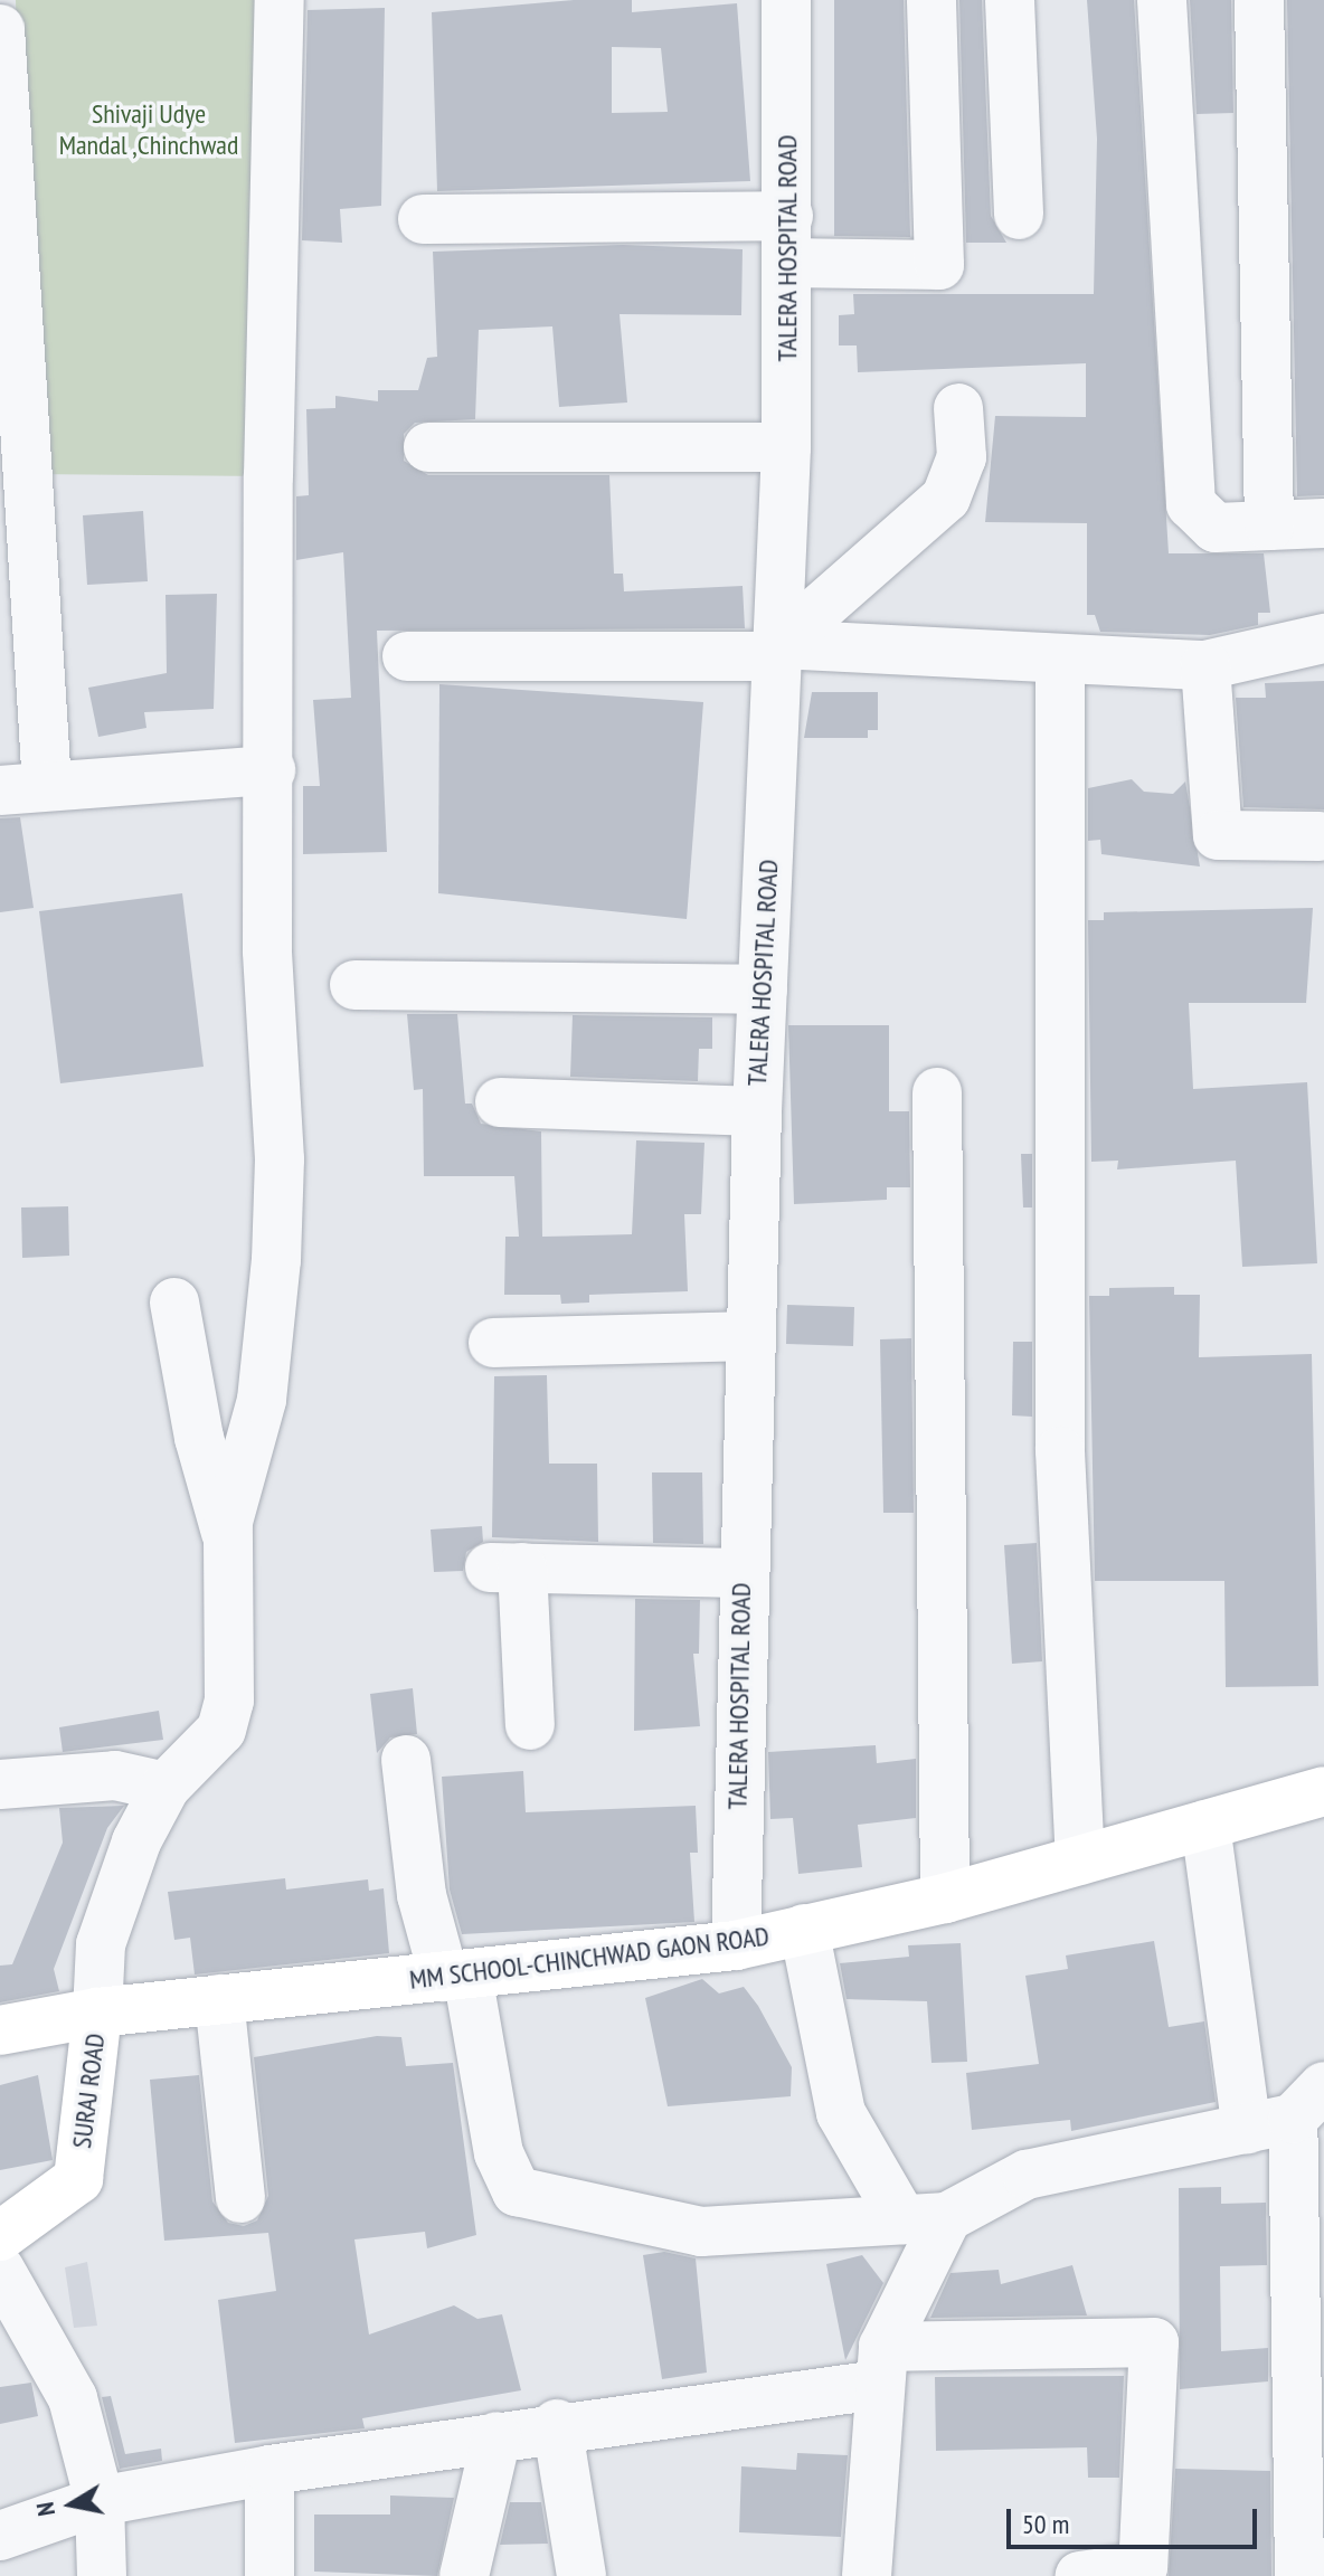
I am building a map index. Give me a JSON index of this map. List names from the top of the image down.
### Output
{
  "streets": {
    "main road": ["MM SCHOOL-CHINCHWAD GAON ROAD", "SURAJ ROAD"],
    "street": ["TALERA HOSPITAL ROAD"]
  },
  "crossings": [
    ["TALERA HOSPITAL ROAD", "MM SCHOOL-CHINCHWAD GAON ROAD"],
    ["MM SCHOOL-CHINCHWAD GAON ROAD", "SURAJ ROAD"]
  ],
  "parks": ["Shivaji Udye Mandal ,Chinchwad"],
  "scale_bar": "50 m",
  "north": "left"
}
